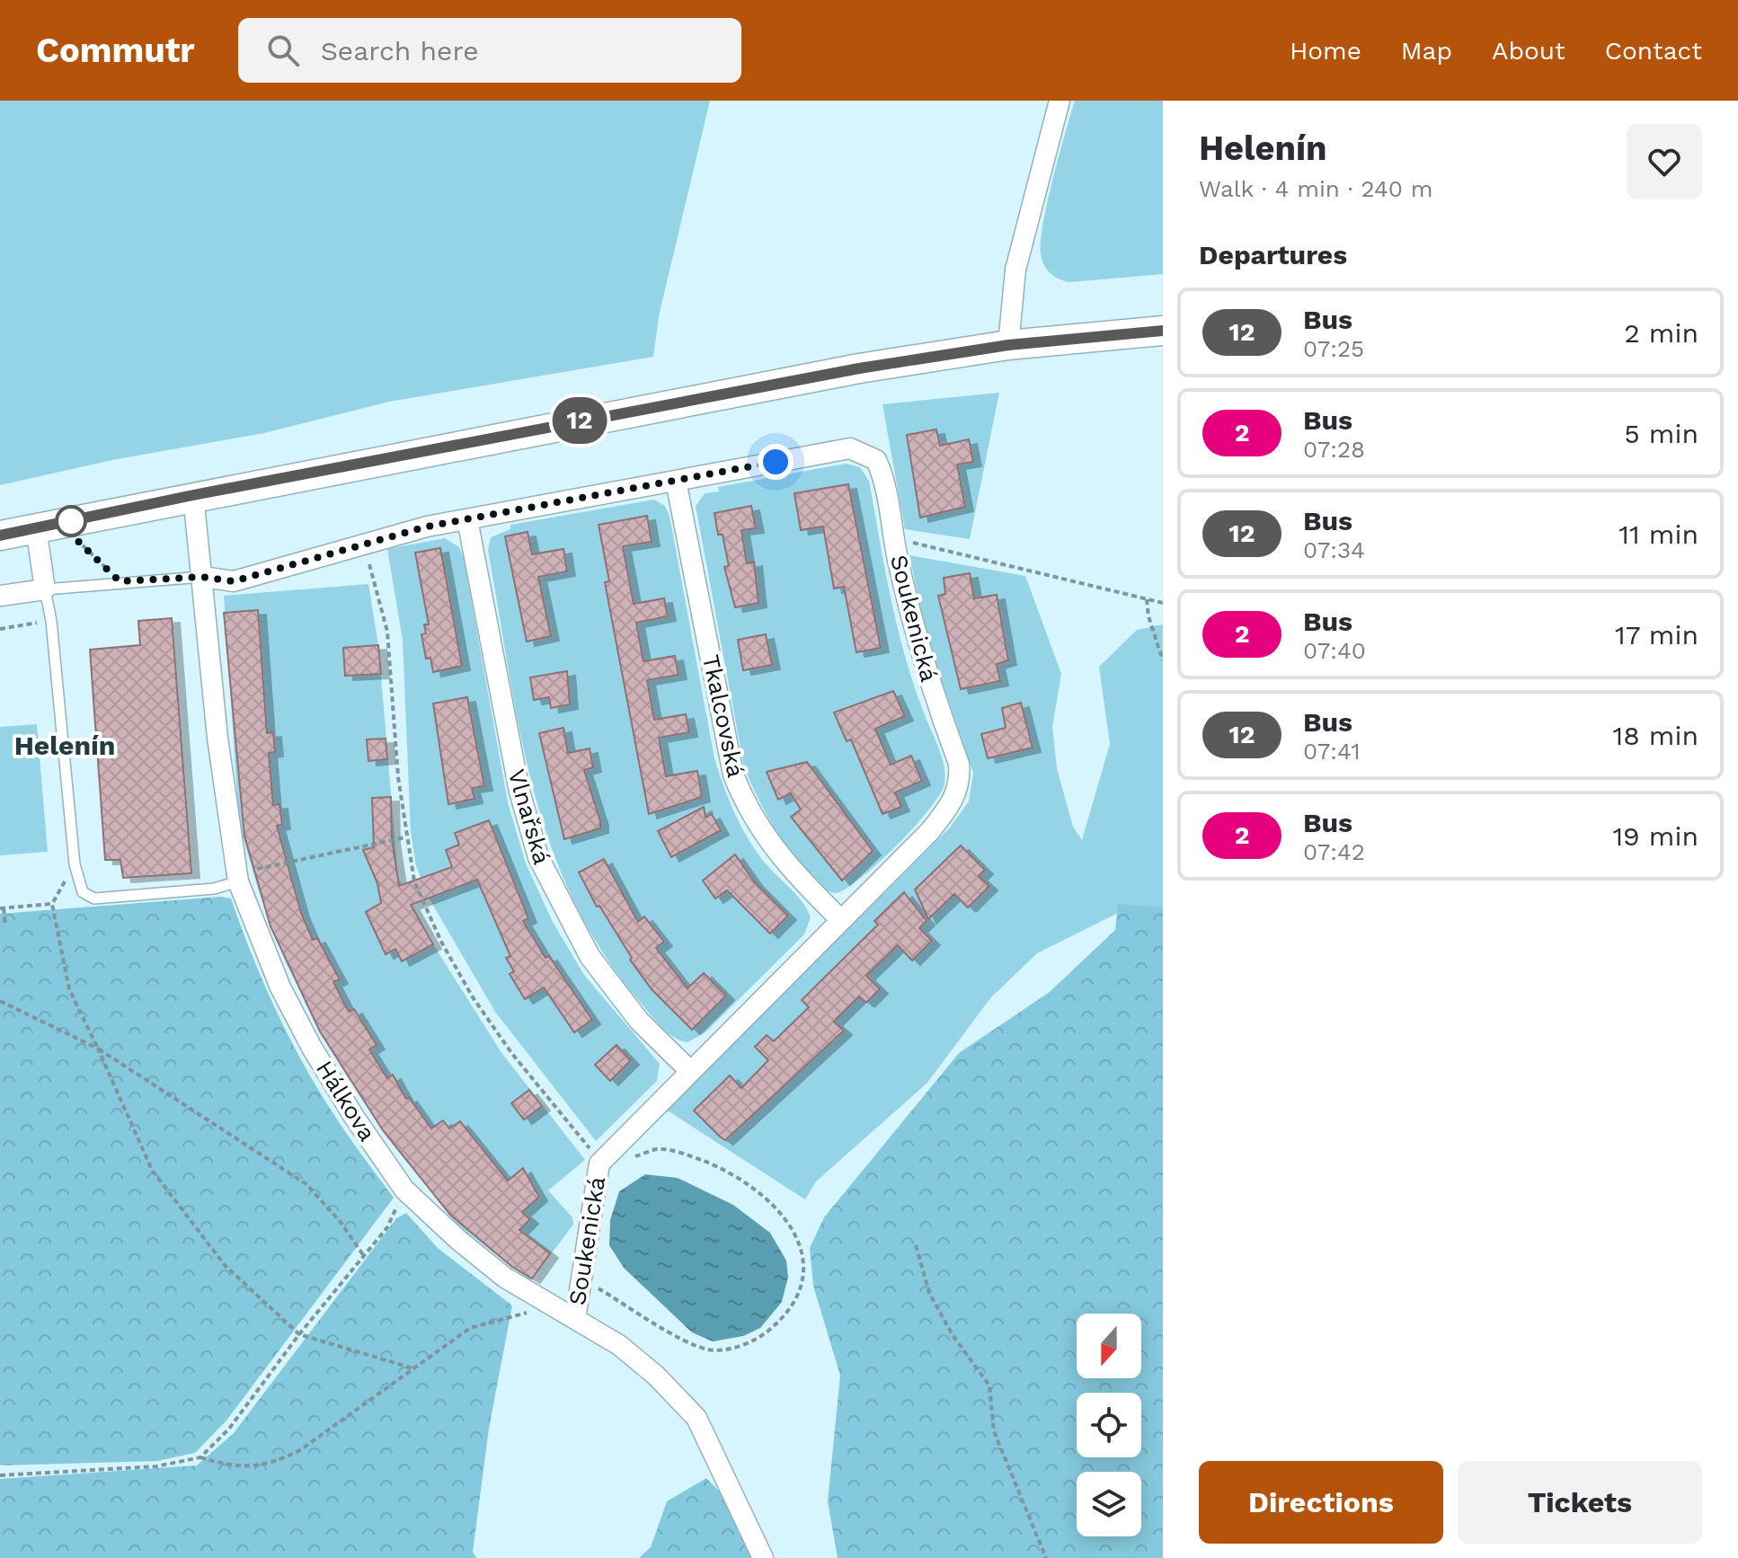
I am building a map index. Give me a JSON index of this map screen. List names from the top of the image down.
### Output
{
  "streets": {
    "street": [
      "Soukenická",
      "Tkalcovská",
      "Vlnařská",
      "Hálkova"
    ]
  },
  "crossings": [
    ["Soukenická", "Tkalcovská"],
    ["Soukenická", "Vlnařská"],
    ["Soukenická", "Hálkova"]
  ],
  "districts": ["Helenín"],
  "lines": ["bus line 12"],
  "north": "bottom",
  "page": {
    "header": "Commutr",
    "search": "Search here",
    "nav": [
      "Home",
      "Map",
      "About",
      "Contact"
    ],
    "on_map": "12",
    "heading": [
      ["Helenín", "Walk · 4 min · 240 m"],
      "Departures"
    ],
    "list": [
      {
        "mark": "12",
        "name": "Bus",
        "note": "07:25",
        "value": "2 min"
      },
      {
        "mark": "2",
        "name": "Bus",
        "note": "07:28",
        "value": "5 min"
      },
      {
        "mark": "12",
        "name": "Bus",
        "note": "07:34",
        "value": "11 min"
      },
      {
        "mark": "2",
        "name": "Bus",
        "note": "07:40",
        "value": "17 min"
      },
      {
        "mark": "12",
        "name": "Bus",
        "note": "07:41",
        "value": "18 min"
      },
      {
        "mark": "2",
        "name": "Bus",
        "note": "07:42",
        "value": "19 min"
      }
    ],
    "buttons": ["Directions", "Tickets"]
  }
}
